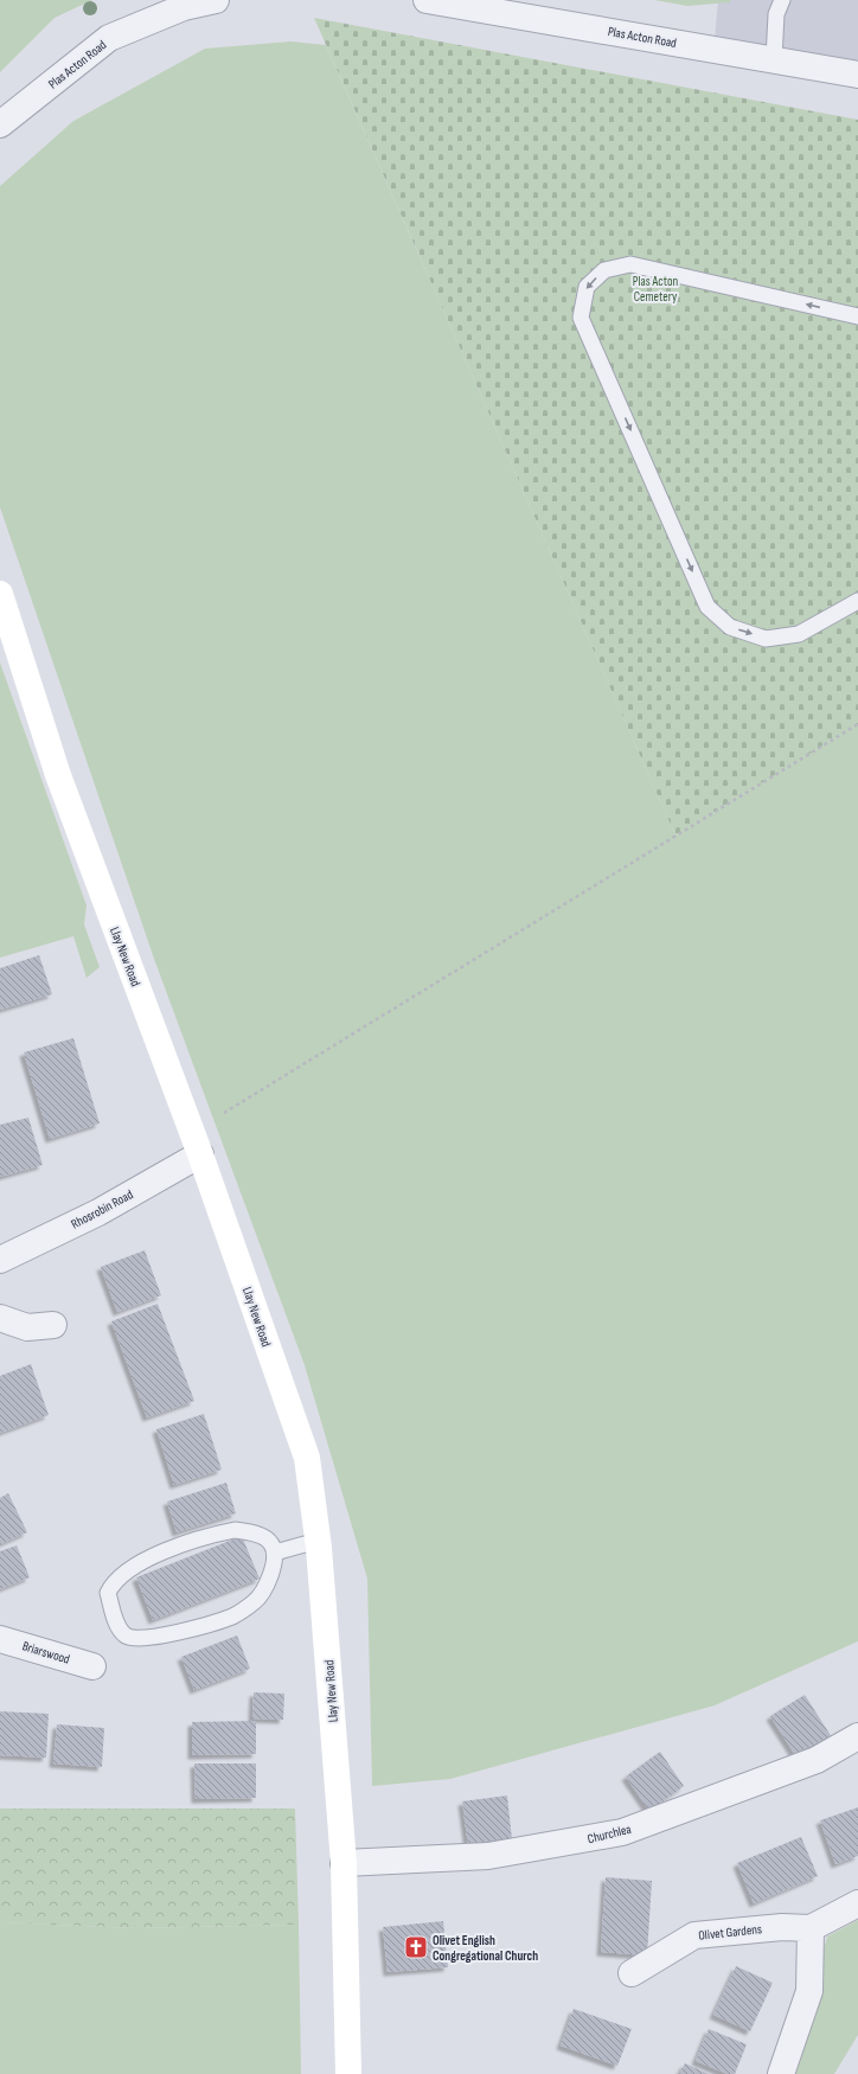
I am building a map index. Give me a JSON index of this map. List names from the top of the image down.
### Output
{
  "streets": {
    "main road": ["Llay New Road"],
    "street": [
      "Plas Acton Road",
      "Rhosrobin Road",
      "Briarswood",
      "Churchlea",
      "Olivet Gardens"
    ]
  },
  "crossings": [
    ["Llay New Road", "Rhosrobin Road"],
    ["Llay New Road", "Churchlea"]
  ],
  "parks": ["Plas Acton Cemetery"],
  "places": {
    "church": ["Olivet English Congregational Church"]
  }
}
